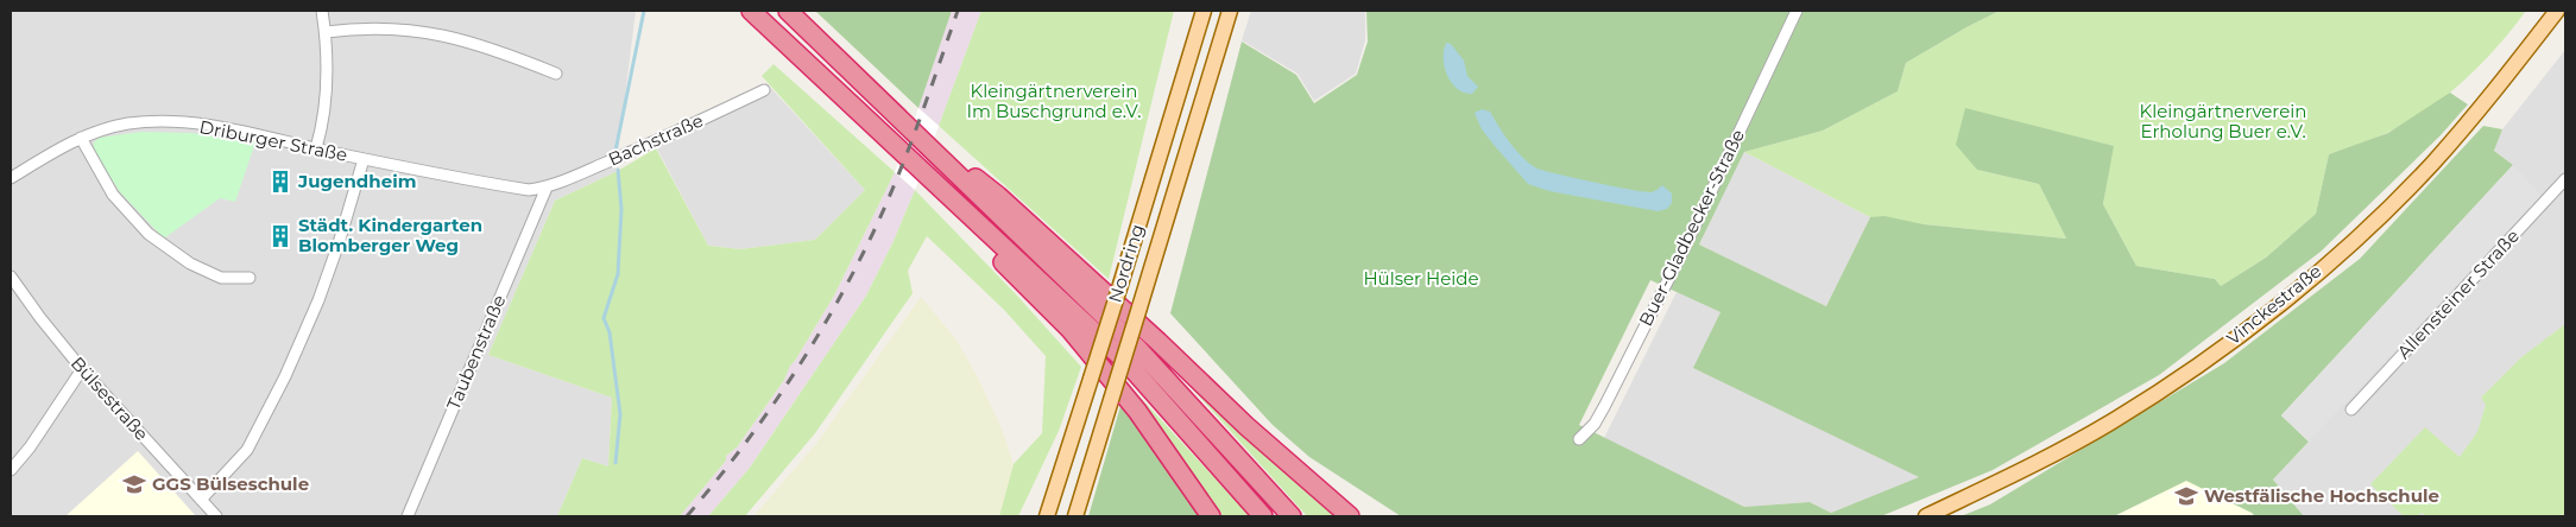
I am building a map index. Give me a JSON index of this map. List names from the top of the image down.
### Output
{
  "streets": {
    "main road": ["Nordring", "Vinckestraße"],
    "street": [
      "Bachstraße",
      "Driburger Straße",
      "Buer-Gladbecker-Straße",
      "Allensteiner Straße",
      "Taubenstraße",
      "Bülsestraße"
    ]
  },
  "crossings": [
    ["Bachstraße", "Driburger Straße"],
    ["Bachstraße", "Taubenstraße"],
    ["Driburger Straße", "Taubenstraße"]
  ],
  "parks": ["Kleingärtnerverein Im Buschgrund e.V.", "Kleingärtnerverein Erholung Buer e.V.", "Hülser Heide"],
  "places": {
    "building": ["Jugendheim", "Städt. Kindergarten Blomberger Weg"],
    "school or university": ["GGS Bülseschule", "Westfälische Hochschule"]
  }
}
